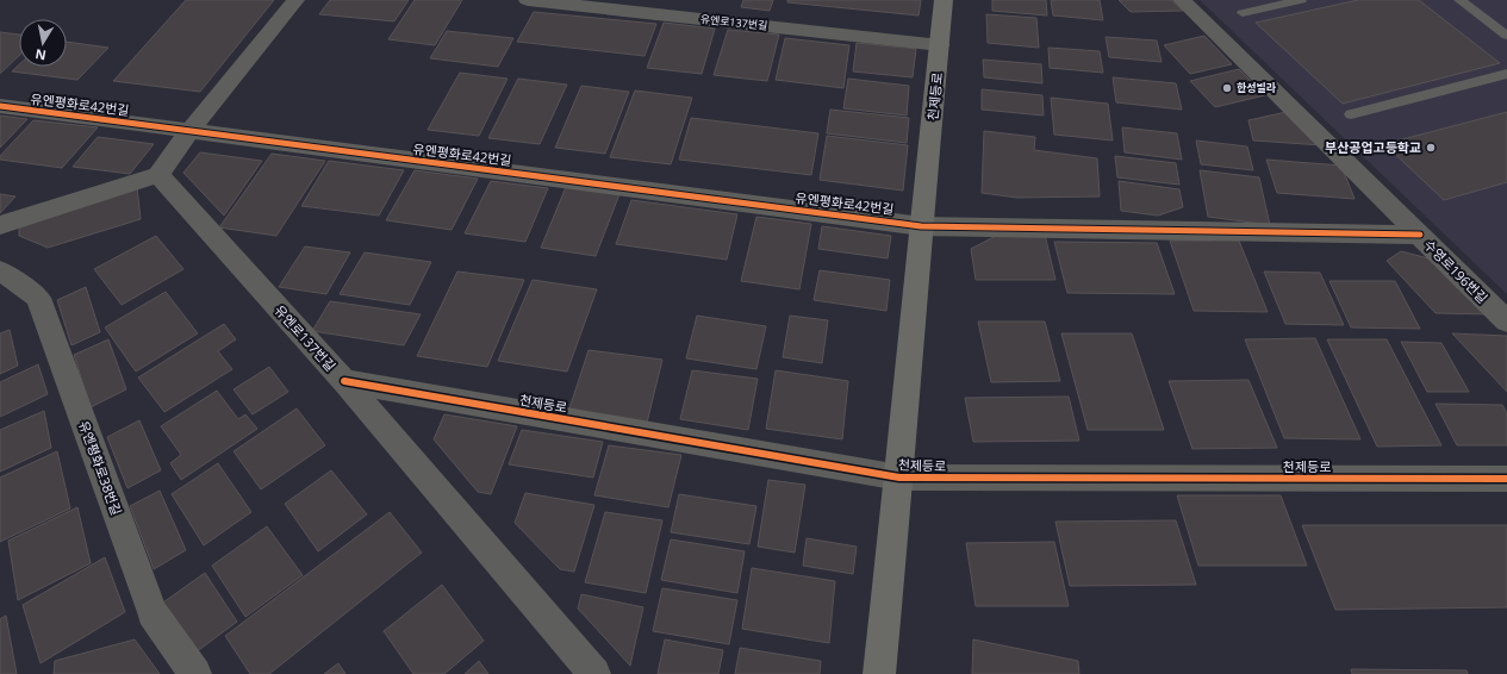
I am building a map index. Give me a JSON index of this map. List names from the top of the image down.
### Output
{
  "streets": {
    "street": [
      "유엔로137번길",
      "천제등로",
      "유엔평화로42번길",
      "수영로196번길",
      "유엔평화로38번길"
    ]
  },
  "crossings": [
    ["유엔로137번길", "천제등로"],
    ["천제등로", "유엔평화로42번길"],
    ["유엔평화로42번길", "수영로196번길"]
  ],
  "places": ["한성빌라", "부산공업고등학교"],
  "north": "bottom"
}
